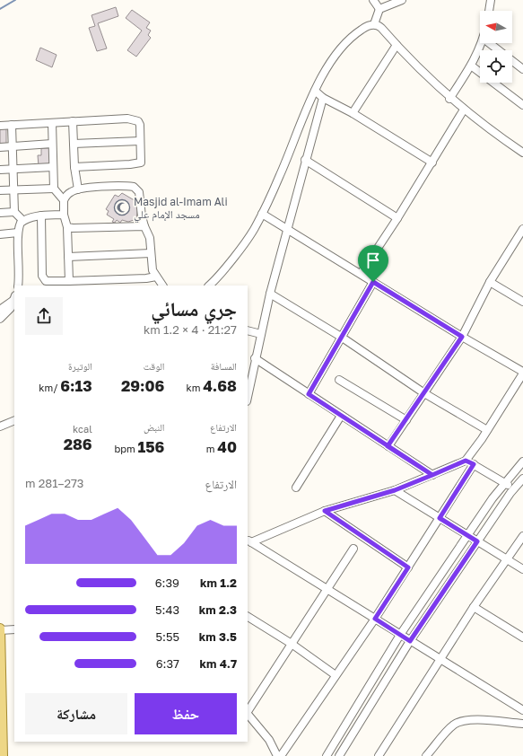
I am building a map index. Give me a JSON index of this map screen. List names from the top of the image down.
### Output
{
  "places": {
    "mosque": ["Masjid al-Imam Ali مسجد الإمام علي"]
  },
  "north": "left",
  "page": {
    "heading": ["جري مسائي", "21:27 · 4 × 1.2 km"],
    "stats": [
      ["المسافة", "4.68 km"],
      ["الوقت", "29:06"],
      ["الوتيرة", "6:13 /km"],
      ["الارتفاع", "40 m"],
      ["النبض", "156 bpm"],
      ["kcal", "286"]
    ],
    "chart": ["الارتفاع", "273–281 m"],
    "list": [
      {
        "name": "1.2 km",
        "note": "6:39"
      },
      {
        "name": "2.3 km",
        "note": "5:43"
      },
      {
        "name": "3.5 km",
        "note": "5:55"
      },
      {
        "name": "4.7 km",
        "note": "6:37"
      }
    ],
    "buttons": ["حفظ", "مشاركة"]
  }
}
